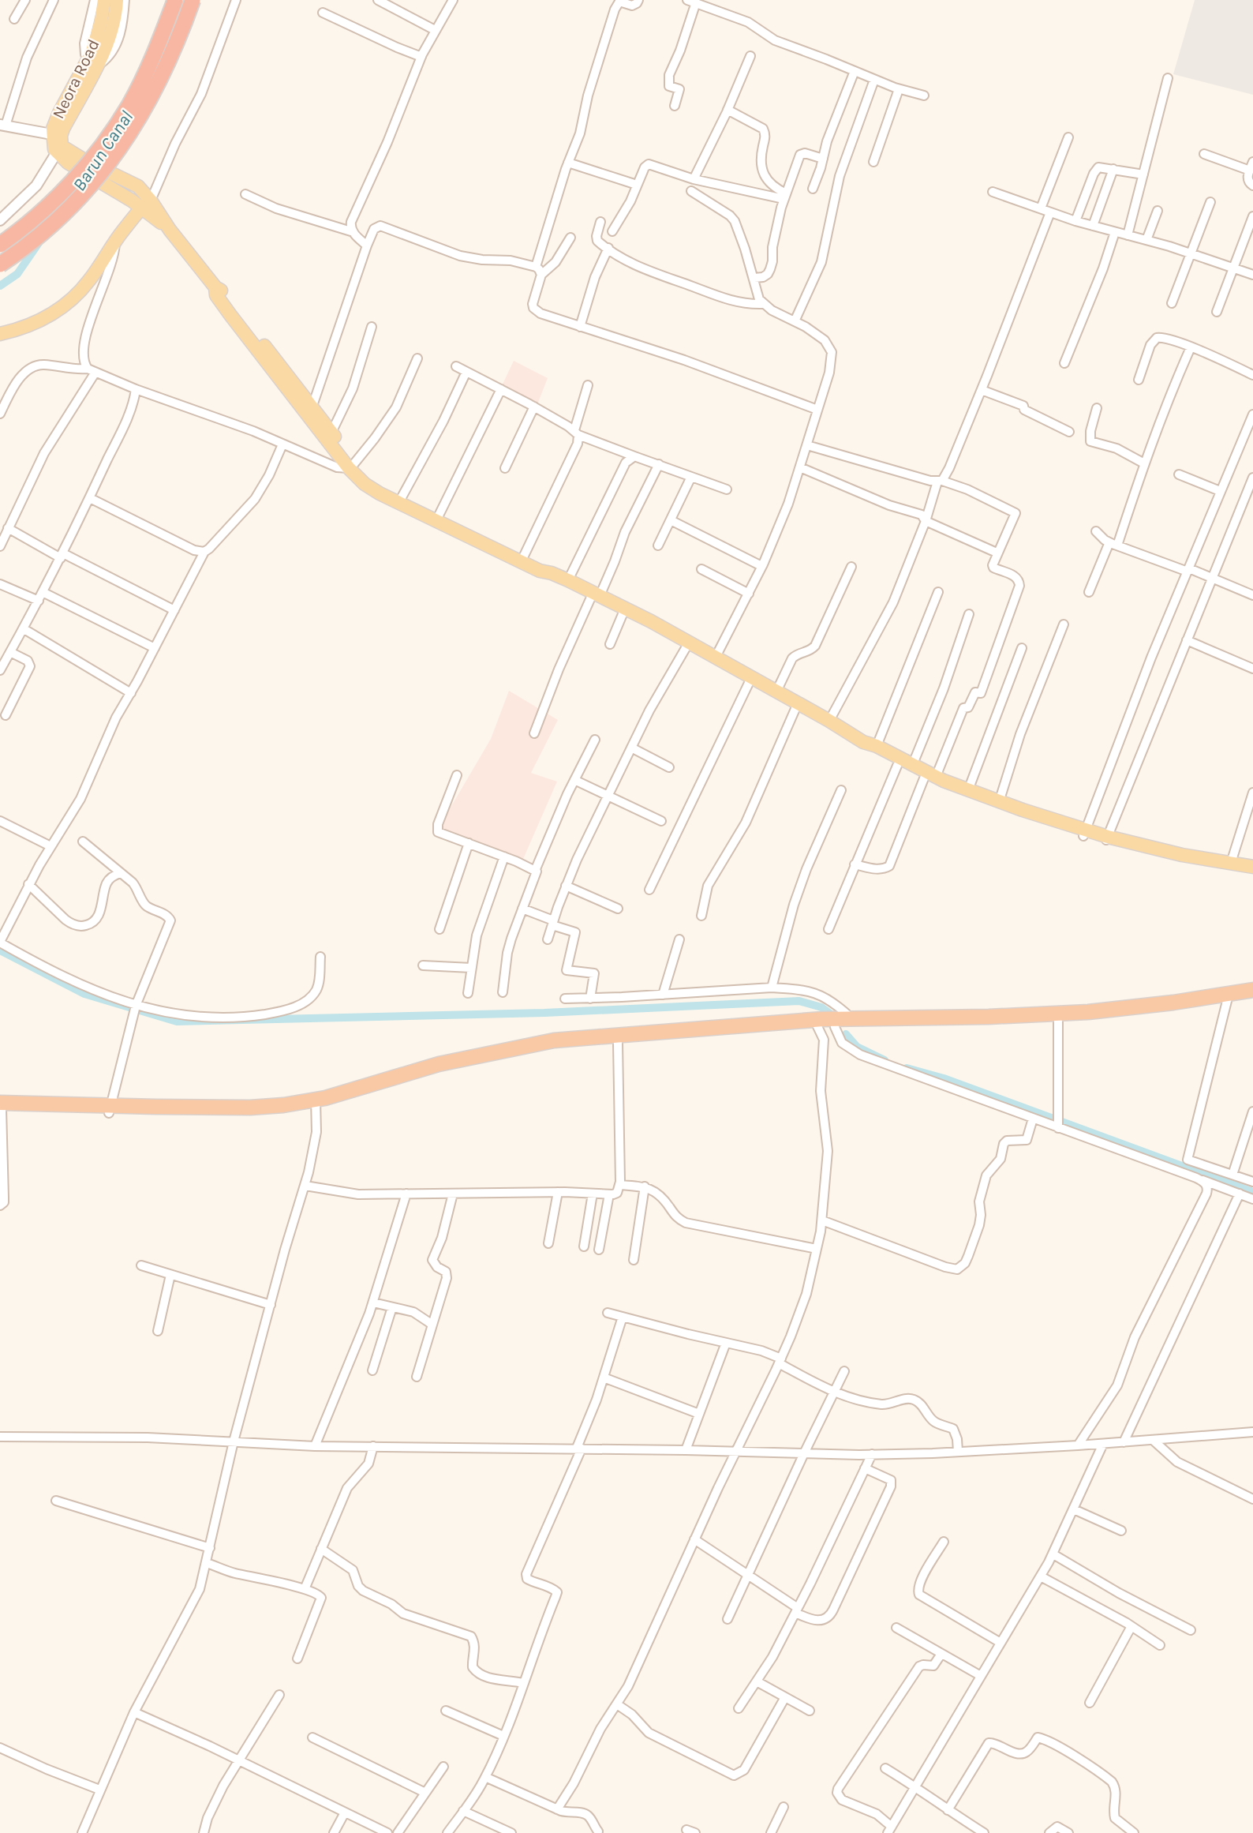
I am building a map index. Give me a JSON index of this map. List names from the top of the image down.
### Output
{
  "streets": {
    "main road": ["Neora Road"]
  },
  "water": ["Barun Canal"]
}
